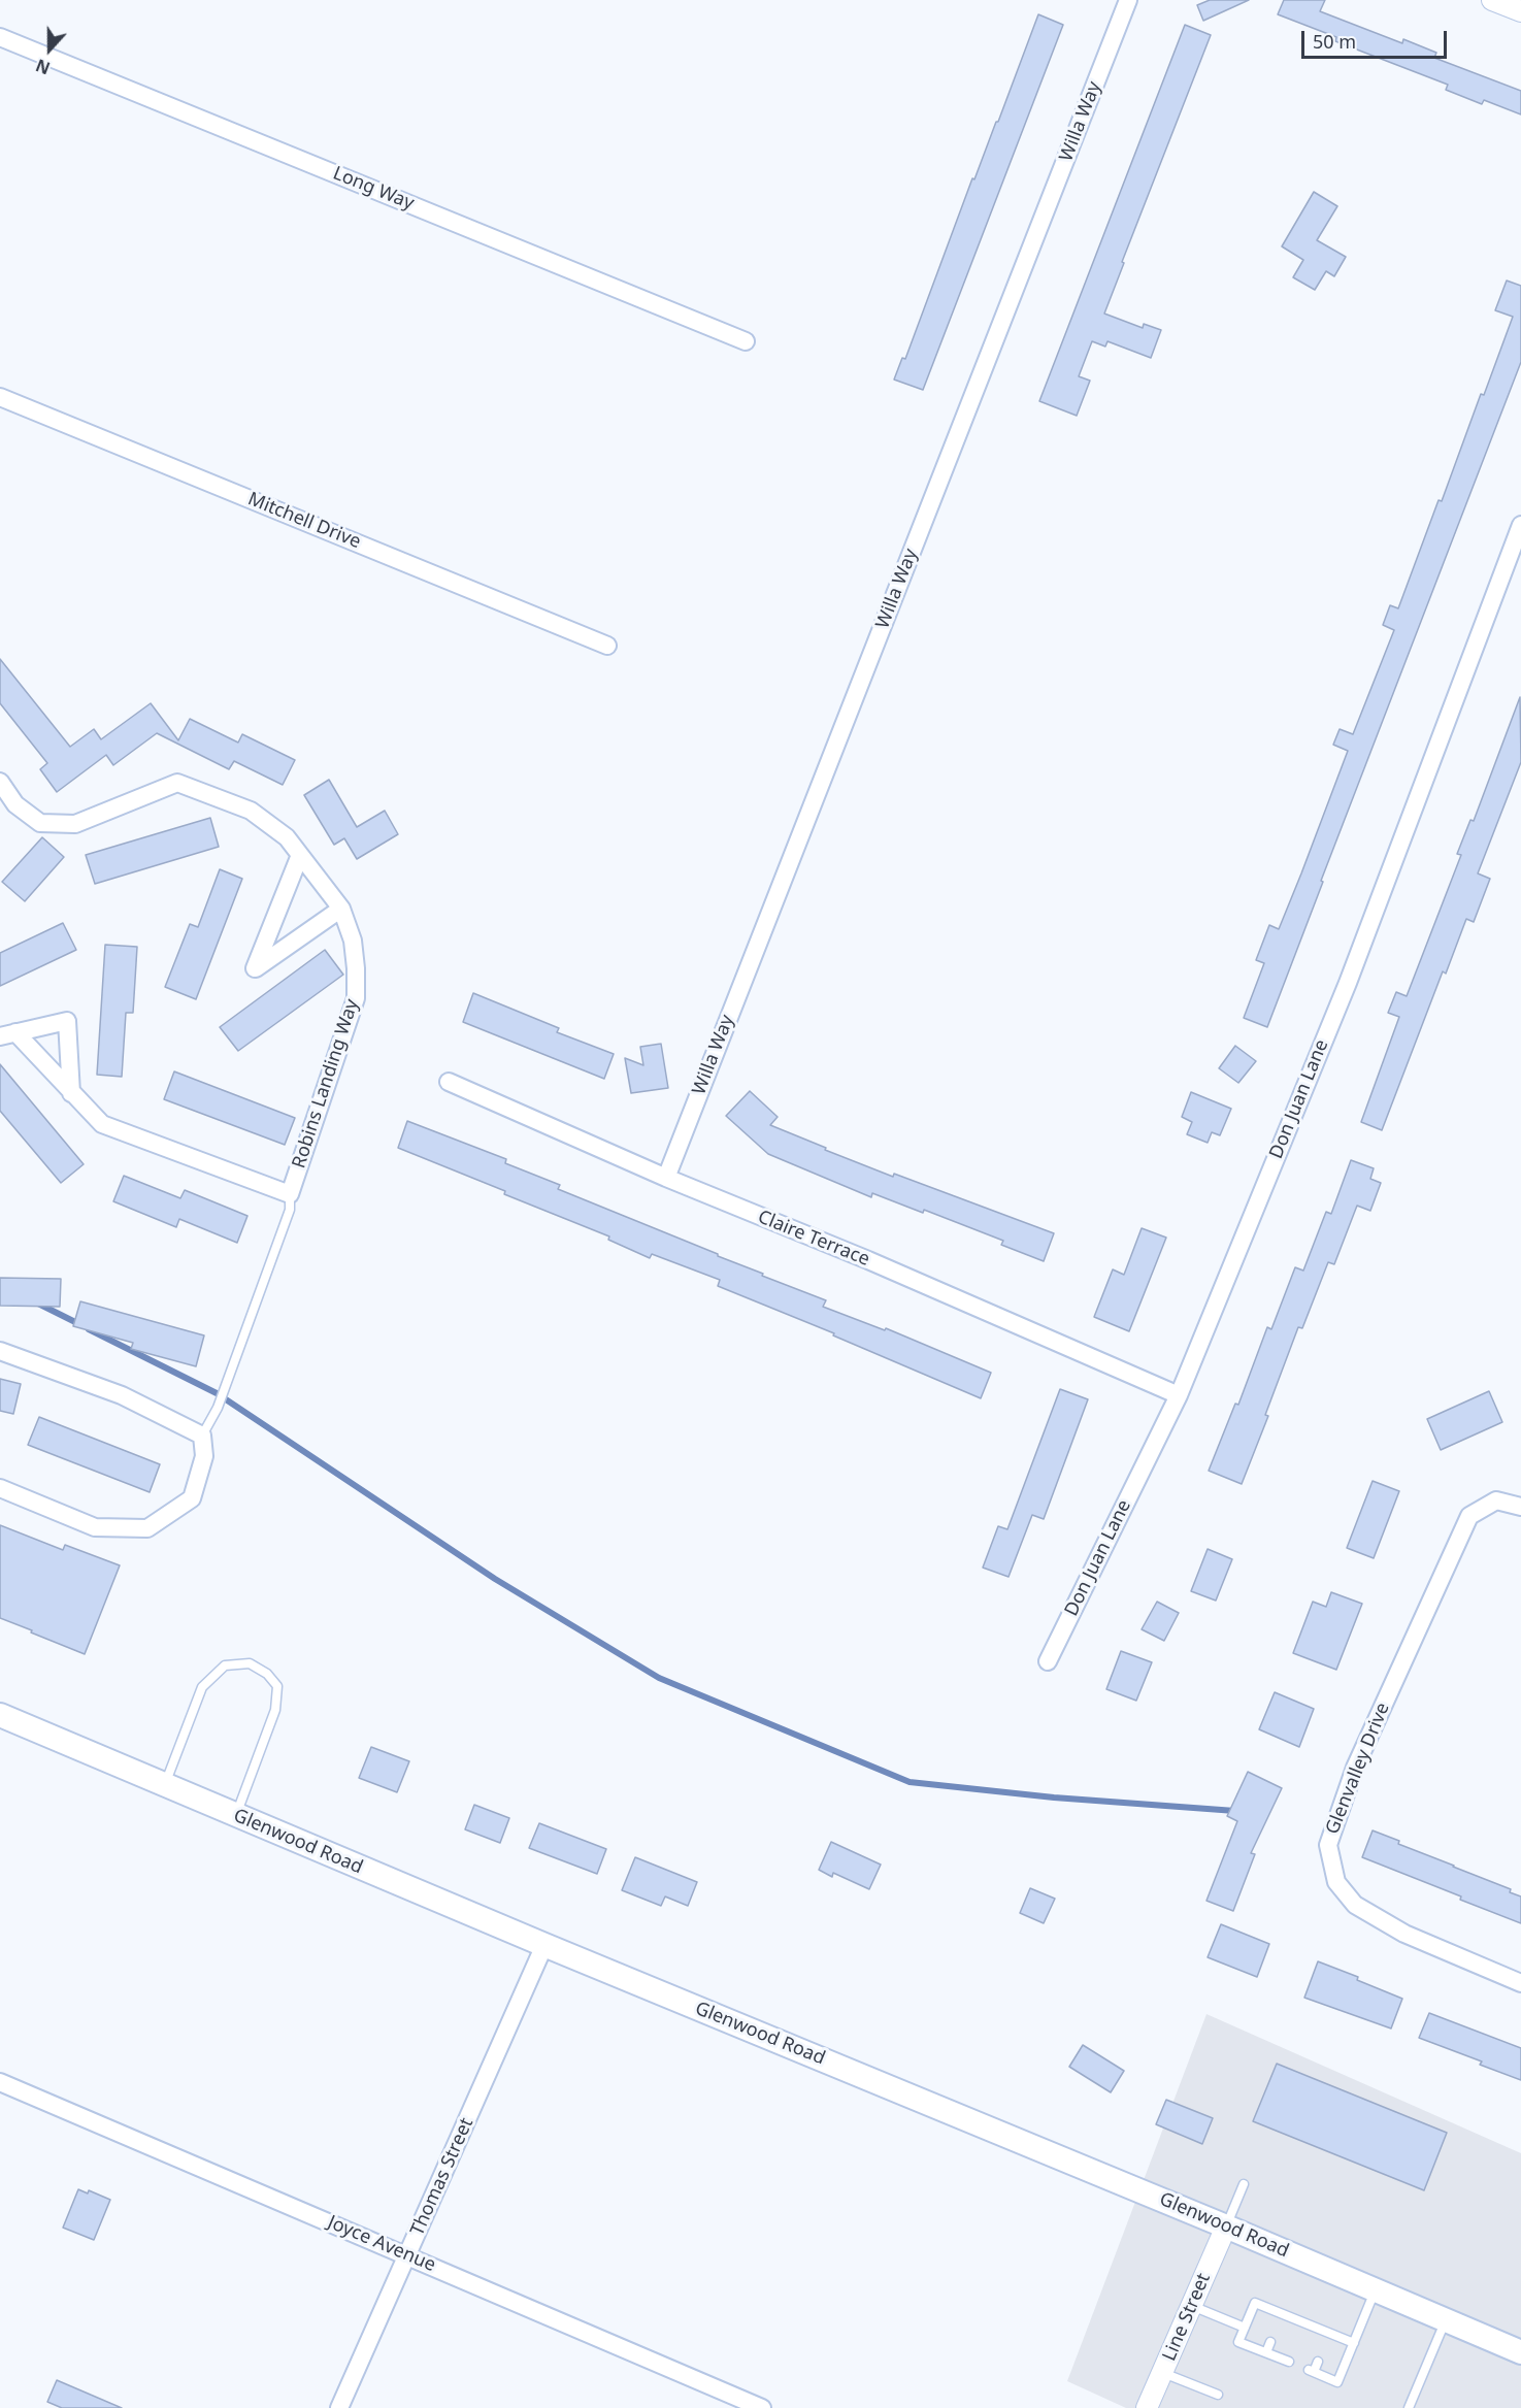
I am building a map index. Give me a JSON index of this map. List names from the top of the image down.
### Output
{
  "streets": {
    "main road": ["Glenwood Road"],
    "street": [
      "Willa Way",
      "Long Way",
      "Mitchell Drive",
      "Robins Landing Way",
      "Don Juan Lane",
      "Claire Terrace",
      "Glenvalley Drive",
      "Thomas Street",
      "Joyce Avenue",
      "Line Street"
    ]
  },
  "crossings": [
    ["Willa Way", "Claire Terrace"],
    ["Don Juan Lane", "Claire Terrace"],
    ["Glenwood Road", "Thomas Street"],
    ["Glenwood Road", "Line Street"],
    ["Thomas Street", "Joyce Avenue"]
  ],
  "scale_bar": "50 m",
  "north": "bottom"
}
